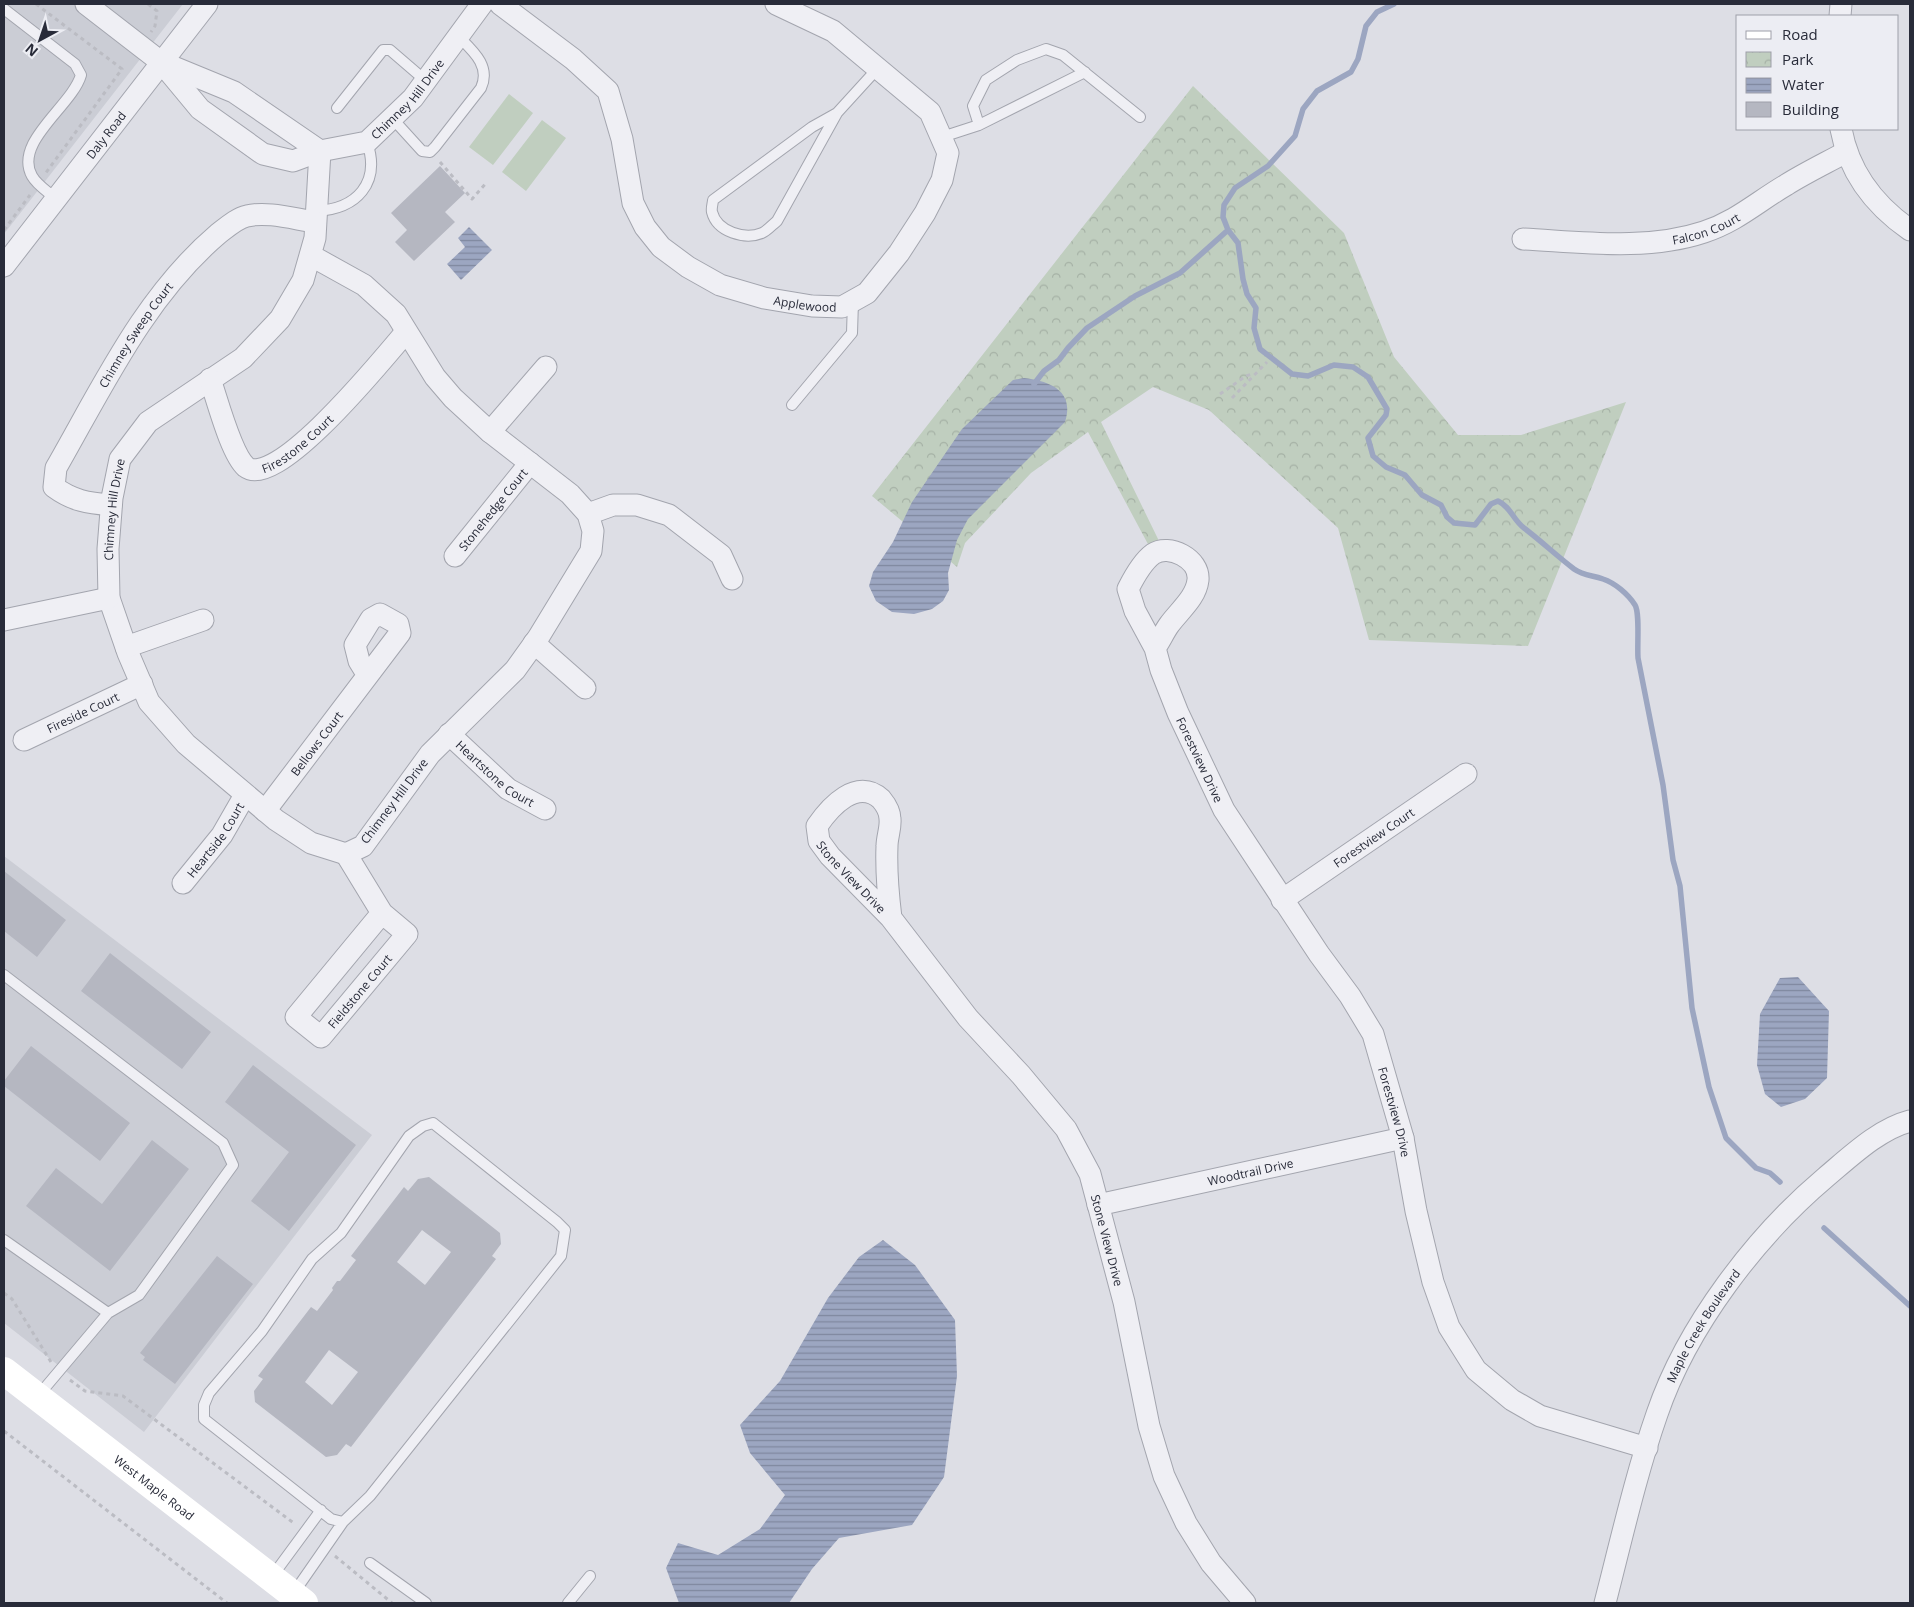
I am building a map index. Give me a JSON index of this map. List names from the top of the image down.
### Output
{
  "streets": {
    "main road": ["West Maple Road"],
    "street": [
      "Chimney Hill Drive",
      "Daly Road",
      "Falcon Court",
      "Applewood",
      "Chimney Sweep Court",
      "Firestone Court",
      "Stonehedge Court",
      "Fireside Court",
      "Bellows Court",
      "Forestview Drive",
      "Heartstone Court",
      "Forestview Court",
      "Heartside Court",
      "Stone View Drive",
      "Fieldstone Court",
      "Woodtrail Drive",
      "Maple Creek Boulevard"
    ]
  },
  "crossings": [
    ["Chimney Hill Drive", "Chimney Sweep Court"],
    ["Chimney Hill Drive", "Firestone Court"],
    ["Chimney Hill Drive", "Fireside Court"],
    ["Chimney Hill Drive", "Bellows Court"],
    ["Chimney Hill Drive", "Heartstone Court"],
    ["Chimney Hill Drive", "Heartside Court"],
    ["Chimney Hill Drive", "Fieldstone Court"],
    ["Forestview Drive", "Forestview Court"],
    ["Forestview Drive", "Woodtrail Drive"],
    ["Forestview Drive", "Maple Creek Boulevard"],
    ["Stone View Drive", "Woodtrail Drive"]
  ],
  "legend": [
    "Road",
    "Park",
    "Water",
    "Building"
  ],
  "north": "bottom left"
}
